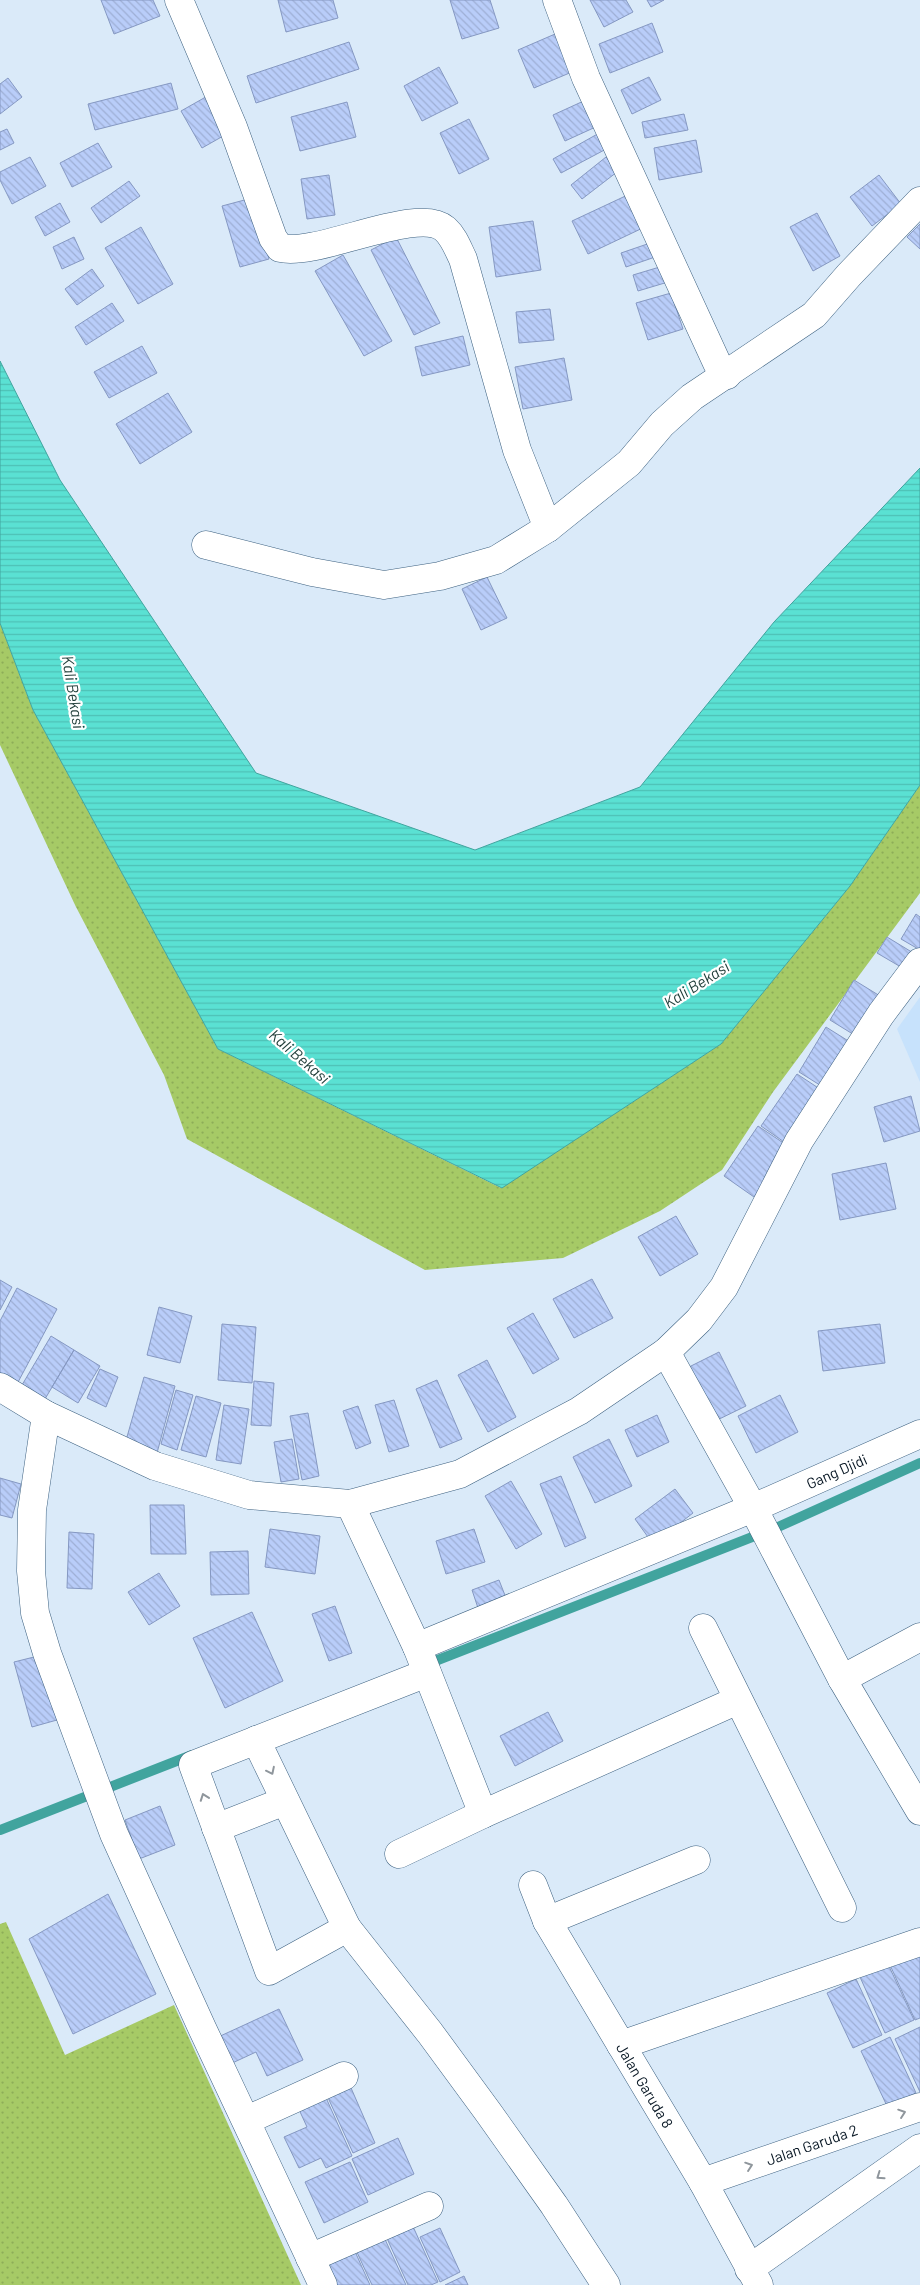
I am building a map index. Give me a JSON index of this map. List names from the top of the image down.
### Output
{
  "streets": {
    "street": ["Gang Djidi", "Jalan Garuda 8", "Jalan Garuda 2"]
  },
  "crossings": [
    ["Jalan Garuda 8", "Jalan Garuda 2"]
  ],
  "water": ["Kali Bekasi"]
}
